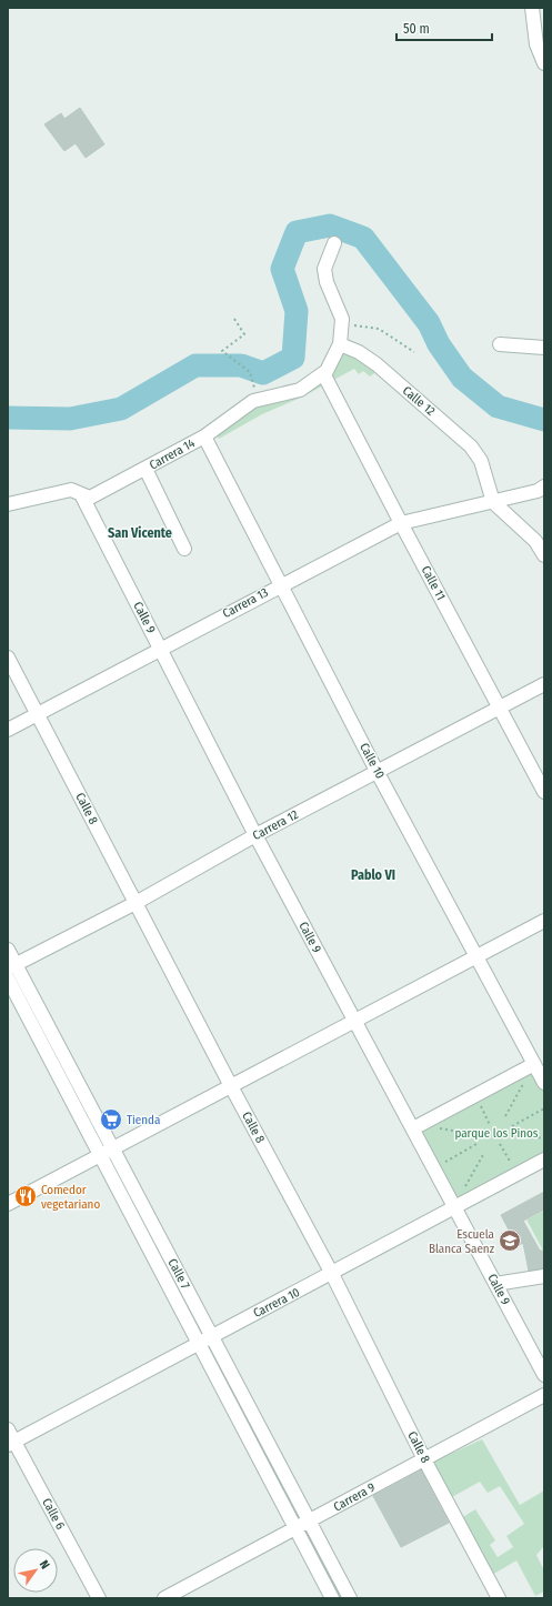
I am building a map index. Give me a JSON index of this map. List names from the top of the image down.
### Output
{
  "streets": {
    "street": [
      "Calle 12",
      "Carrera 14",
      "Calle 11",
      "Carrera 13",
      "Calle 9",
      "Calle 10",
      "Calle 8",
      "Carrera 12",
      "Calle 7",
      "Carrera 10",
      "Carrera 9",
      "Calle 6"
    ]
  },
  "crossings": [
    ["Calle 12", "Carrera 13"],
    ["Carrera 14", "Calle 11"],
    ["Carrera 14", "Calle 9"],
    ["Carrera 14", "Calle 10"],
    ["Calle 11", "Carrera 13"],
    ["Calle 11", "Carrera 12"],
    ["Carrera 13", "Calle 9"],
    ["Carrera 13", "Calle 10"],
    ["Carrera 13", "Calle 8"],
    ["Calle 9", "Carrera 12"],
    ["Calle 9", "Carrera 10"],
    ["Calle 10", "Carrera 12"],
    ["Calle 8", "Carrera 12"],
    ["Calle 8", "Carrera 10"],
    ["Calle 8", "Carrera 9"],
    ["Carrera 12", "Calle 7"],
    ["Calle 7", "Carrera 10"],
    ["Calle 7", "Carrera 9"],
    ["Carrera 10", "Calle 6"]
  ],
  "districts": ["San Vicente", "Pablo VI"],
  "parks": ["parque los Pinos"],
  "places": {
    "supermarket": ["Tienda"],
    "restaurant": ["Comedor vegetariano"],
    "school or university": ["Escuela Blanca Saenz"]
  },
  "scale_bar": "50 m",
  "north": "top right"
}
